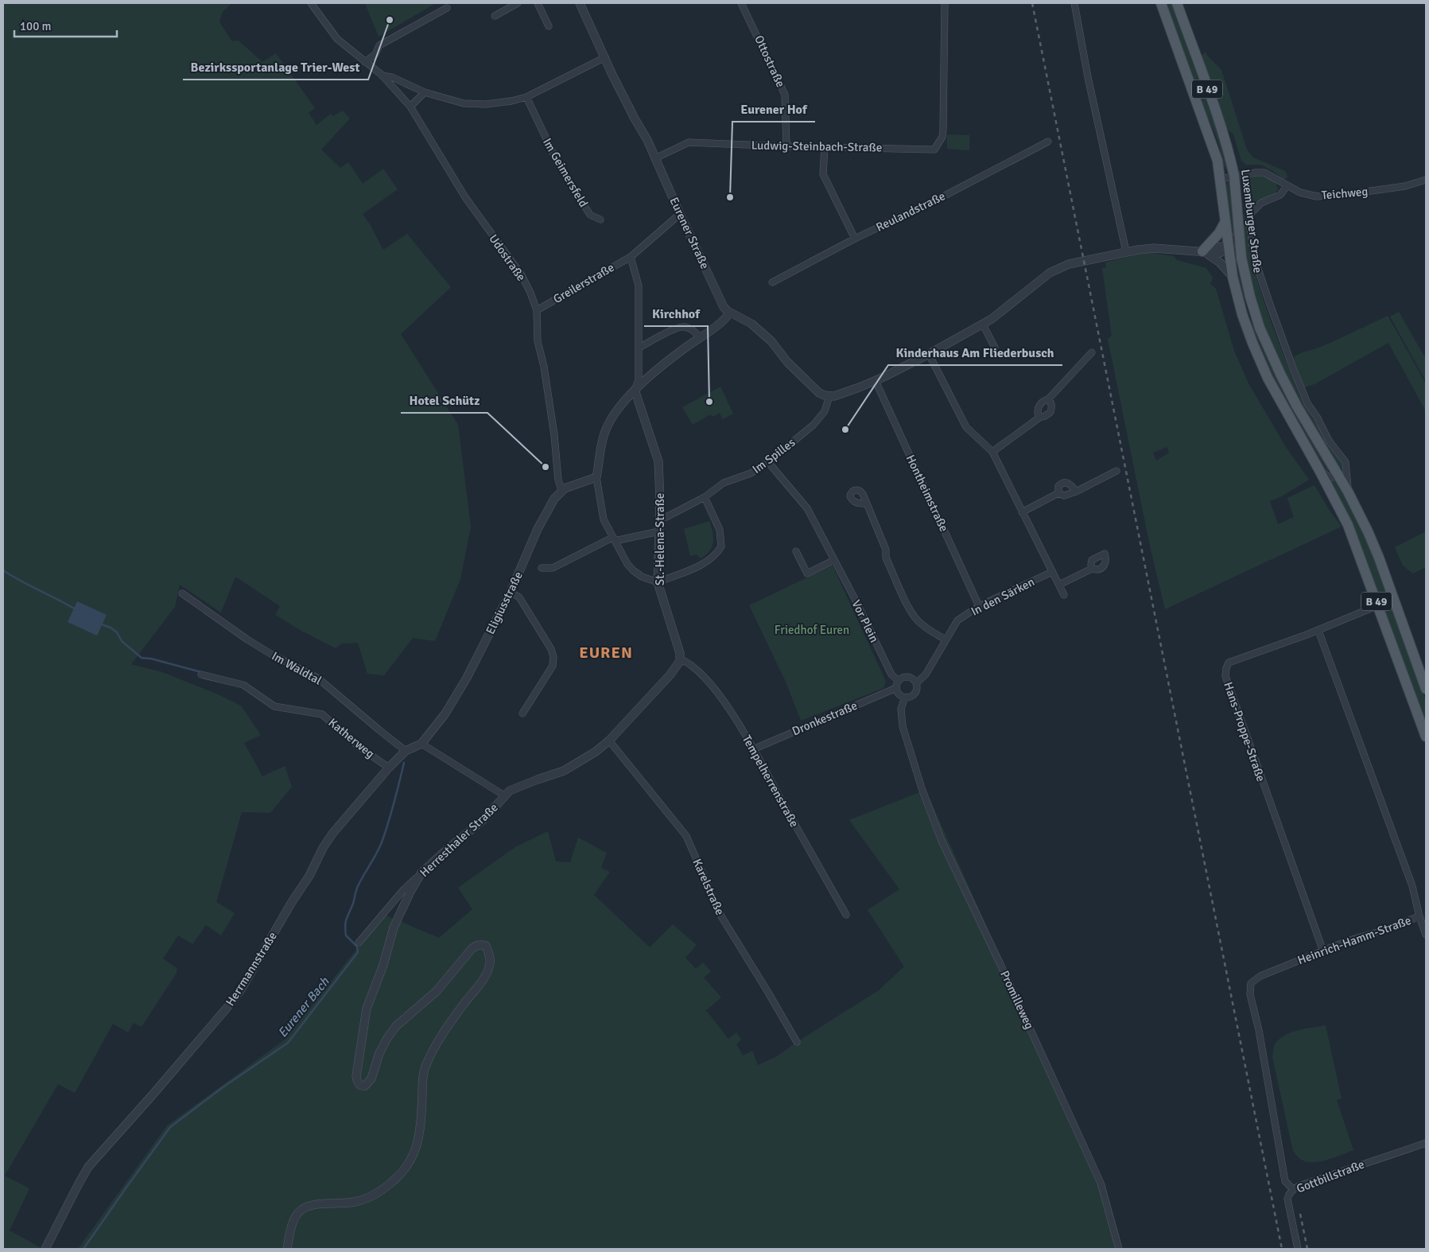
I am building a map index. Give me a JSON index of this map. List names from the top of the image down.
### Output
{
  "streets": {
    "main road": ["B 49", "Luxemburger Straße"],
    "street": [
      "Ottostraße",
      "Ludwig-Steinbach-Straße",
      "Im Geimersfeld",
      "Teichweg",
      "Reulandstraße",
      "Eurener Straße",
      "Udostraße",
      "Greilerstraße",
      "Im Spilles",
      "Hontheimstraße",
      "St.-Helena-Straße",
      "In den Särken",
      "Eligiusstraße",
      "Vor Plein",
      "Im Waldtal",
      "Dronkestraße",
      "Hans-Proppe-Straße",
      "Katherweg",
      "Tempelherrenstraße",
      "Herresthaler Straße",
      "Karelstraße",
      "Heinrich-Hamm-Straße",
      "Herrmannstraße",
      "Promilleweg",
      "Gottbillstraße"
    ]
  },
  "crossings": [
    ["Ottostraße", "Ludwig-Steinbach-Straße"],
    ["B 49", "Teichweg"],
    ["B 49", "Hans-Proppe-Straße"],
    ["Ludwig-Steinbach-Straße", "Eurener Straße"],
    ["Teichweg", "Luxemburger Straße"],
    ["Eurener Straße", "Im Spilles"],
    ["Udostraße", "Greilerstraße"],
    ["Udostraße", "Eligiusstraße"],
    ["Im Spilles", "St.-Helena-Straße"],
    ["Im Spilles", "Vor Plein"],
    ["Hontheimstraße", "In den Särken"],
    ["St.-Helena-Straße", "Tempelherrenstraße"],
    ["In den Särken", "Vor Plein"],
    ["In den Särken", "Dronkestraße"],
    ["In den Särken", "Promilleweg"],
    ["Eligiusstraße", "Herrmannstraße"],
    ["Vor Plein", "Dronkestraße"],
    ["Vor Plein", "Promilleweg"],
    ["Im Waldtal", "Herrmannstraße"],
    ["Dronkestraße", "Tempelherrenstraße"],
    ["Dronkestraße", "Promilleweg"],
    ["Hans-Proppe-Straße", "Heinrich-Hamm-Straße"],
    ["Katherweg", "Herrmannstraße"],
    ["Heinrich-Hamm-Straße", "Gottbillstraße"]
  ],
  "districts": ["EUREN"],
  "water": ["Eurener Bach"],
  "parks": ["Friedhof Euren"],
  "places": [
    "Bezirkssportanlage Trier-West",
    "Eurener Hof",
    "Kirchhof",
    "Kinderhaus Am Fliederbusch",
    "Hotel Schütz"
  ],
  "scale_bar": "100 m"
}
